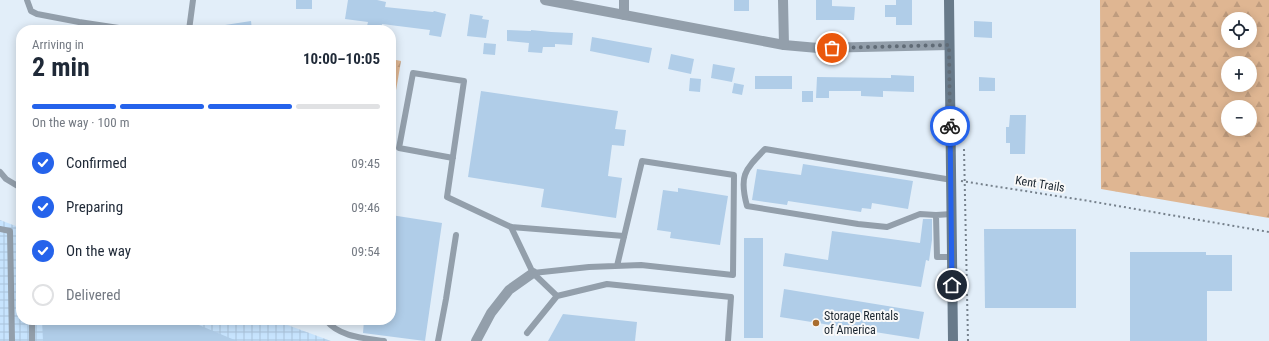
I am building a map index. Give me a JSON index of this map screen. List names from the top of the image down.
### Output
{
  "streets": {
    "path": ["Kent Trails"]
  },
  "places": ["Storage Rentals of America"],
  "page": {
    "map_buttons": ["+", "−"],
    "heading": ["2 min", "Arriving in", "10:00–10:05"],
    "bar": "On the way · 100 m",
    "list": [
      ["Confirmed", "09:45"],
      ["Preparing", "09:46"],
      ["On the way", "09:54"],
      "Delivered"
    ]
  }
}
